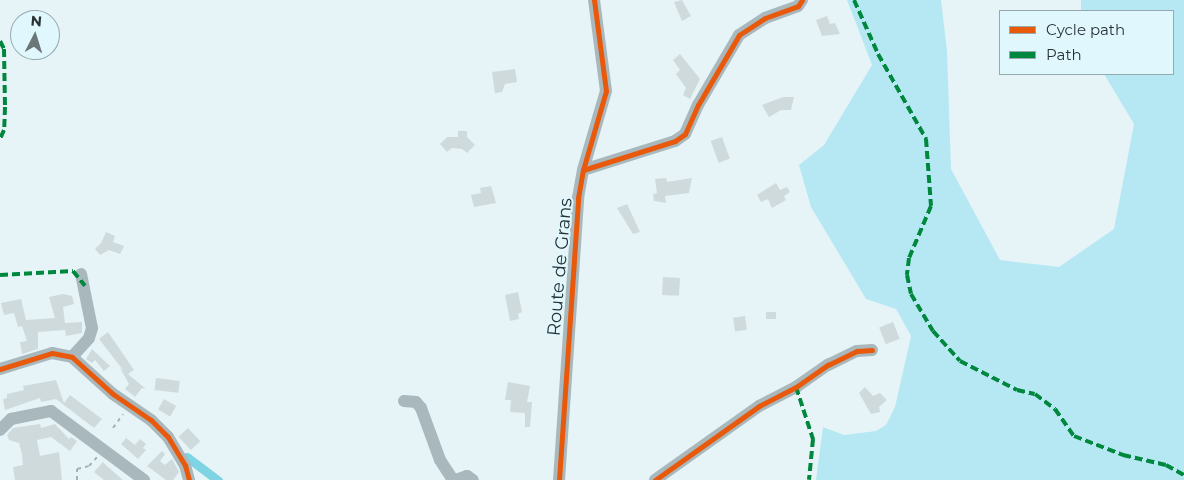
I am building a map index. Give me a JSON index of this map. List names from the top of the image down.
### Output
{
  "streets": {
    "street": ["Route de Grans"]
  },
  "legend": ["Cycle path", "Path"],
  "north": "top"
}
